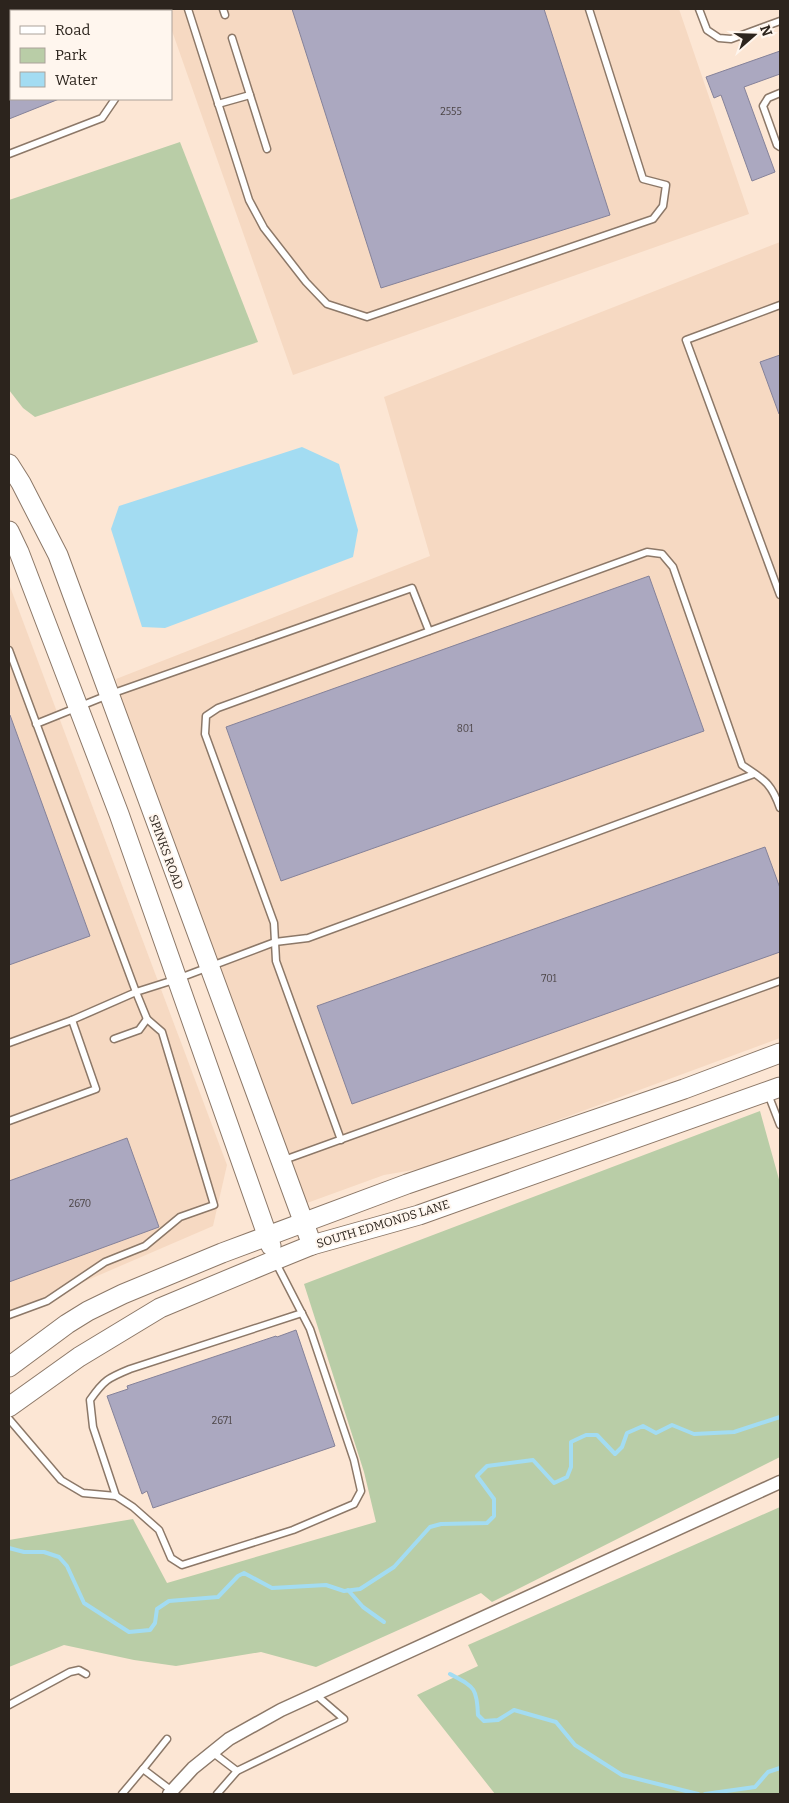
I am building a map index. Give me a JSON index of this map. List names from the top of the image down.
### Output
{
  "streets": {
    "main road": ["SPINKS ROAD", "SOUTH EDMONDS LANE"]
  },
  "crossings": [
    ["SPINKS ROAD", "SOUTH EDMONDS LANE"]
  ],
  "house_numbers": [
    "2555",
    "801",
    "701",
    "2670",
    "2671"
  ],
  "legend": ["Road", "Park", "Water"],
  "north": "right"
}
